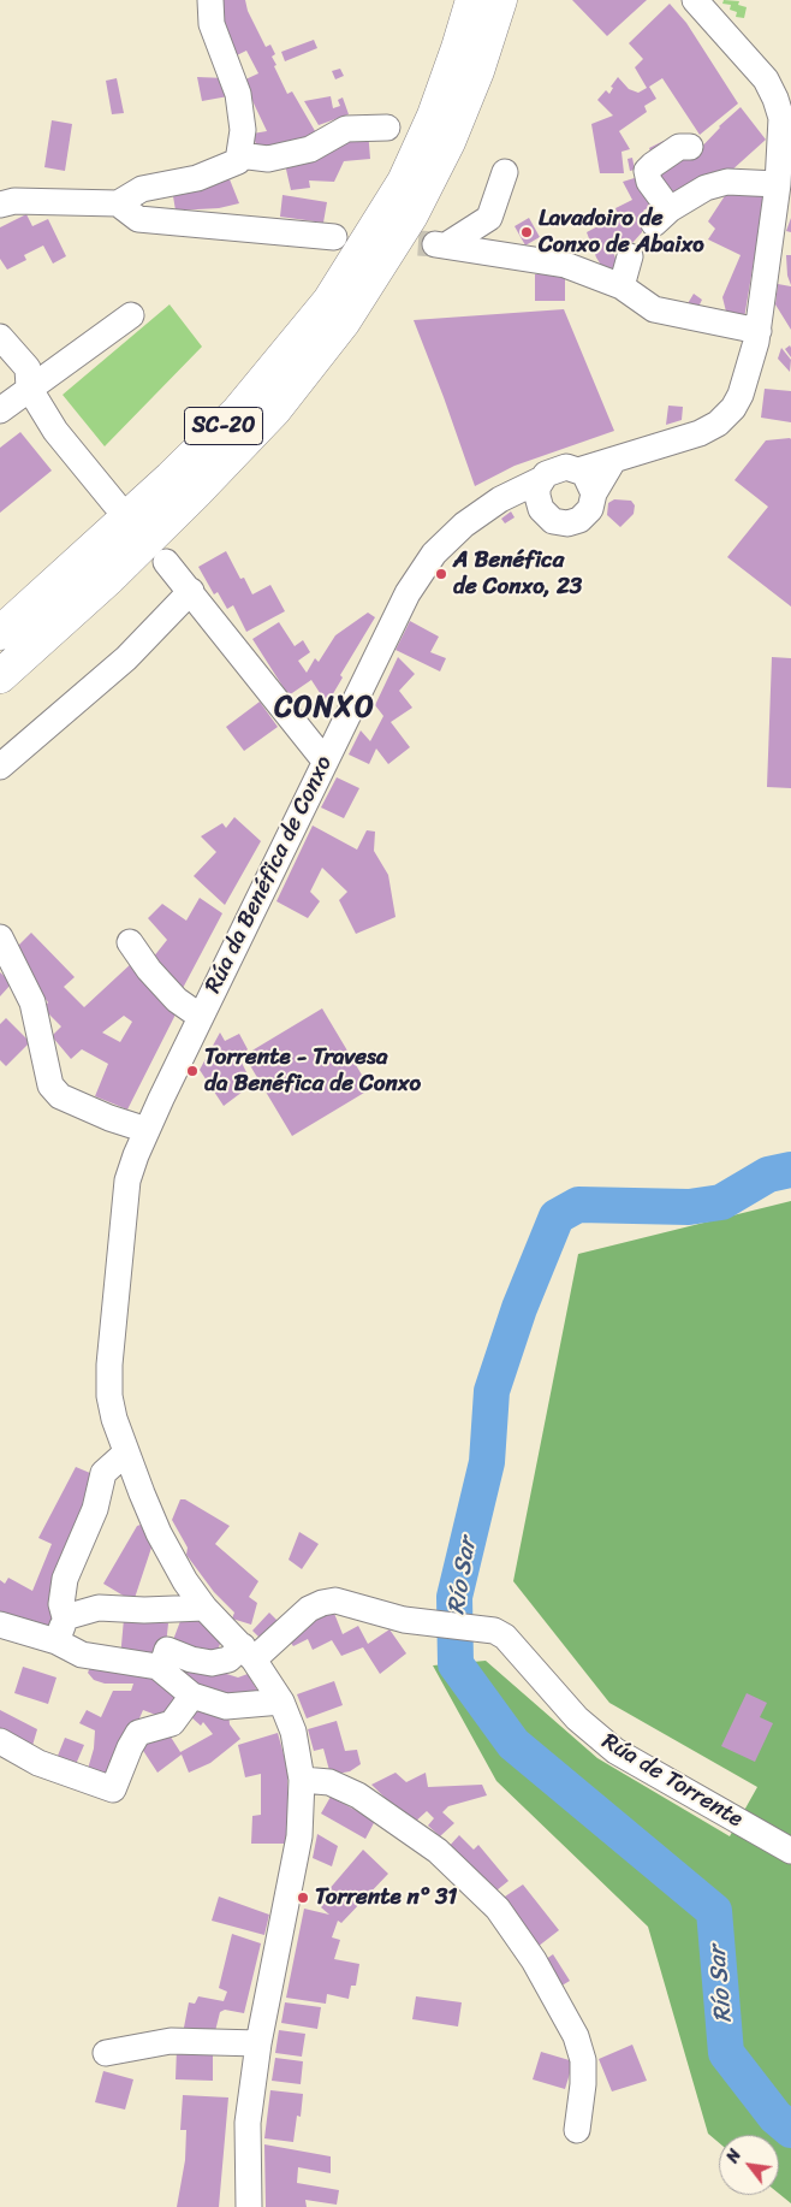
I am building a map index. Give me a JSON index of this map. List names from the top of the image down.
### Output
{
  "streets": {
    "highway": ["SC-20"],
    "street": ["Rúa da Benéfica de Conxo", "Rúa de Torrente"]
  },
  "districts": ["CONXO"],
  "water": ["Río Sar"],
  "places": [
    "Lavadoiro de Conxo de Abaixo",
    "A Benéfica de Conxo, 23",
    "Torrente - Travesa da Benéfica de Conxo",
    "Torrente n° 31"
  ],
  "north": "top left"
}
